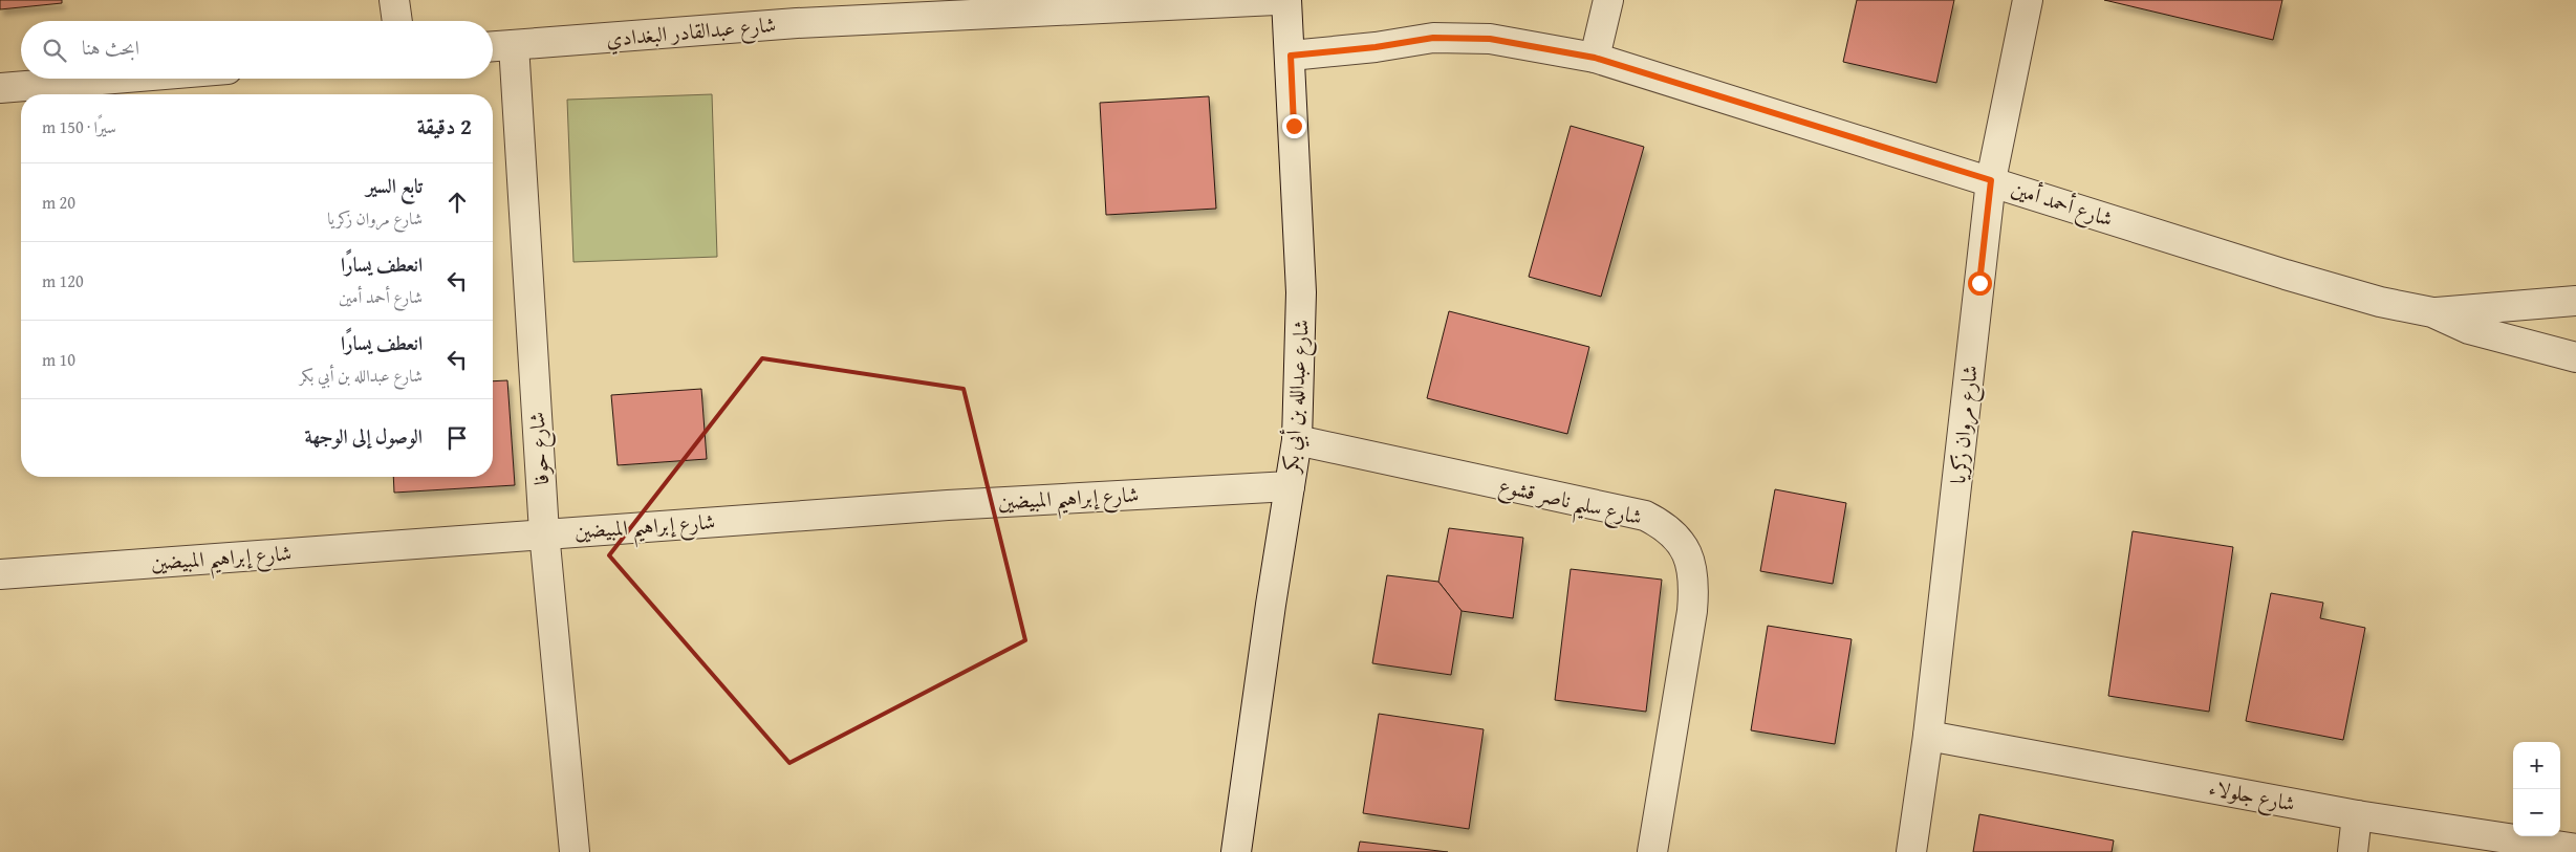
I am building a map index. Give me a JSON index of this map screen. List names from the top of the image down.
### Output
{
  "streets": {
    "street": [
      "شارع عبدالقادر البغدادي",
      "شارع أحمد أمين",
      "شارع عبدالله بن أبي بكر",
      "شارع مروان زكريا",
      "شارع حوفا",
      "شارع إبراهيم المبيضين",
      "شارع سليم ناصر قشوع",
      "شارع جلولاء"
    ]
  },
  "crossings": [
    ["شارع عبدالقادر البغدادي", "شارع حوفا"],
    ["شارع أحمد أمين", "شارع عبدالله بن أبي بكر"],
    ["شارع أحمد أمين", "شارع مروان زكريا"],
    ["شارع عبدالله بن أبي بكر", "شارع إبراهيم المبيضين"],
    ["شارع عبدالله بن أبي بكر", "شارع سليم ناصر قشوع"],
    ["شارع مروان زكريا", "شارع جلولاء"],
    ["شارع حوفا", "شارع إبراهيم المبيضين"]
  ],
  "page": {
    "search": "ابحث هنا",
    "heading": ["2 دقيقة", "سيرًا · 150 m"],
    "list": [
      ["تابع السير", "شارع مروان زكريا", "20 m"],
      ["انعطف يسارًا", "شارع أحمد أمين", "120 m"],
      ["انعطف يسارًا", "شارع عبدالله بن أبي بكر", "10 m"],
      "الوصول إلى الوجهة"
    ],
    "map_buttons": ["+", "−"]
  }
}
